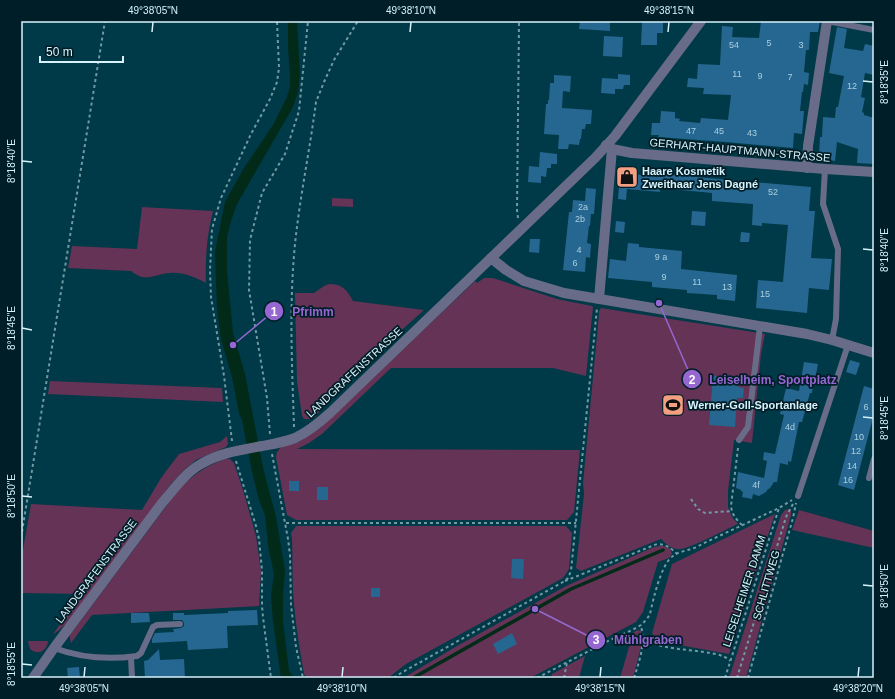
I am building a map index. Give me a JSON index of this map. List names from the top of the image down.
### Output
{
  "streets": {
    "street": ["GERHART-HAUPTMANN-STRASSE", "LANDGRAFENSTRASSE"],
    "path": ["SCHLITTWEG", "LEISELHEIMER DAMM"]
  },
  "crossings": [
    ["GERHART-HAUPTMANN-STRASSE", "LANDGRAFENSTRASSE"]
  ],
  "places": {
    "shop": ["Haare Kosmetik Zweithaar Jens Dagné"],
    "other": ["Leiselheim, Sportplatz", "Pfrimm", "Mühlgraben"],
    "sports": ["Werner-Goll-Sportanlage"]
  },
  "house_numbers": [
    "5",
    "54",
    "3",
    "11",
    "9",
    "7",
    "12",
    "47",
    "45",
    "43",
    "52",
    "2a",
    "2b",
    "4",
    "9 a",
    "6",
    "9",
    "11",
    "13",
    "15",
    "6",
    "4d",
    "10",
    "12",
    "14",
    "16",
    "4f"
  ],
  "scale_bar": "50 m",
  "coordinates": [
    "49°38'05\"N",
    "49°38'10\"N",
    "49°38'15\"N",
    "8°18'35\"E",
    "8°18'40\"E",
    "8°18'45\"E",
    "8°18'50\"E",
    "8°18'55\"E",
    "49°38'20\"N"
  ]
}
